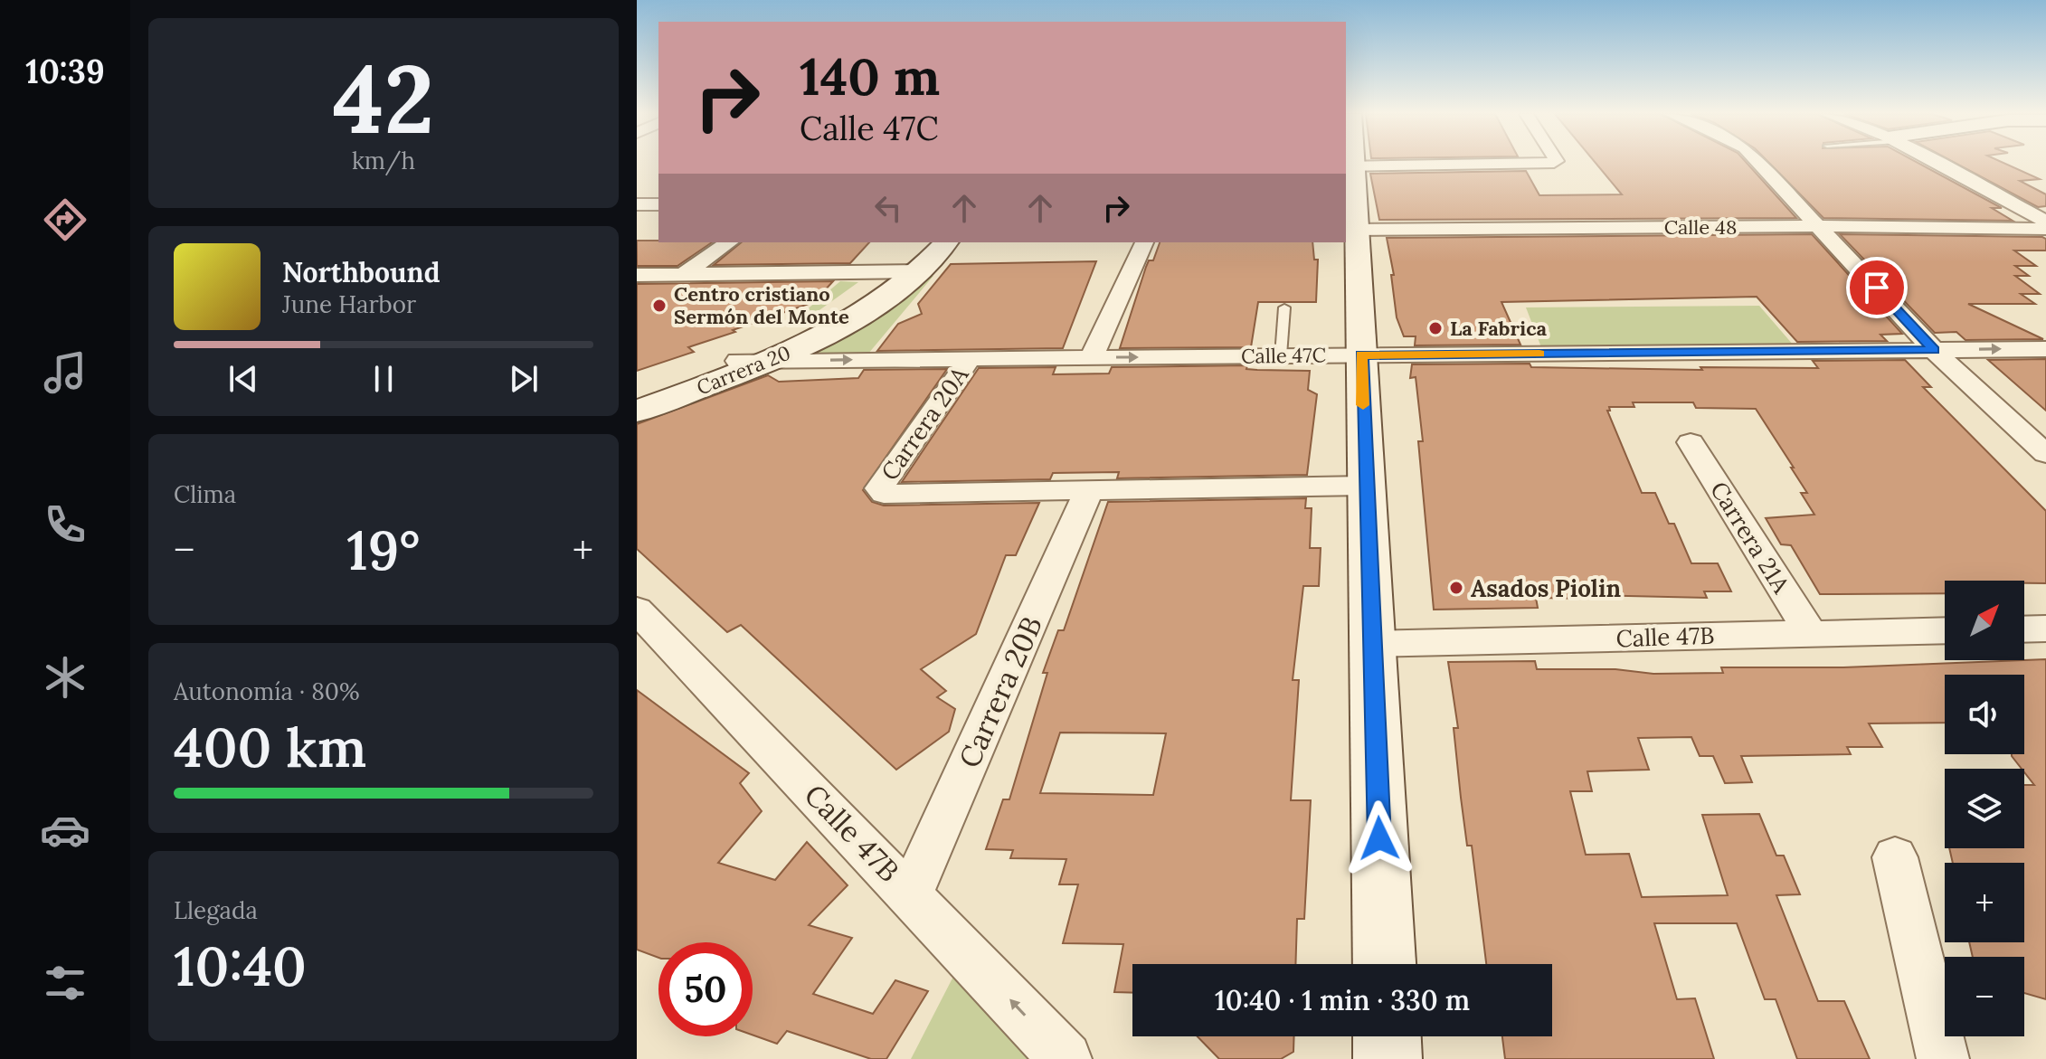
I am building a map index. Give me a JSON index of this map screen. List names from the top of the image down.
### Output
{
  "streets": {
    "main road": ["Carrera 20"],
    "street": [
      "Calle 48",
      "Calle 47C",
      "Carrera 20A",
      "Carrera 21A",
      "Calle 47B",
      "Carrera 20B"
    ]
  },
  "crossings": [
    ["Calle 47C", "Carrera 20"],
    ["Calle 47C", "Carrera 20A"],
    ["Carrera 20A", "Carrera 20B"],
    ["Carrera 21A", "Calle 47B"],
    ["Calle 47B", "Carrera 20B"]
  ],
  "places": ["Centro cristiano Sermón del Monte", "La Fabrica", "Asados Piolin"],
  "north": "top right",
  "page": {
    "tabs": "10:39",
    "tile": [
      ["42", "km/h"],
      "Clima",
      ["Autonomía · 80%", "400 km"],
      ["Llegada", "10:40"]
    ],
    "turn": ["140 m", "Calle 47C"],
    "song": ["Northbound", "June Harbor"],
    "heat": ["−", "19°", "+"],
    "map_buttons": ["+", "−"],
    "limit": "50",
    "trip": "10:40 · 1 min · 330 m"
  }
}
